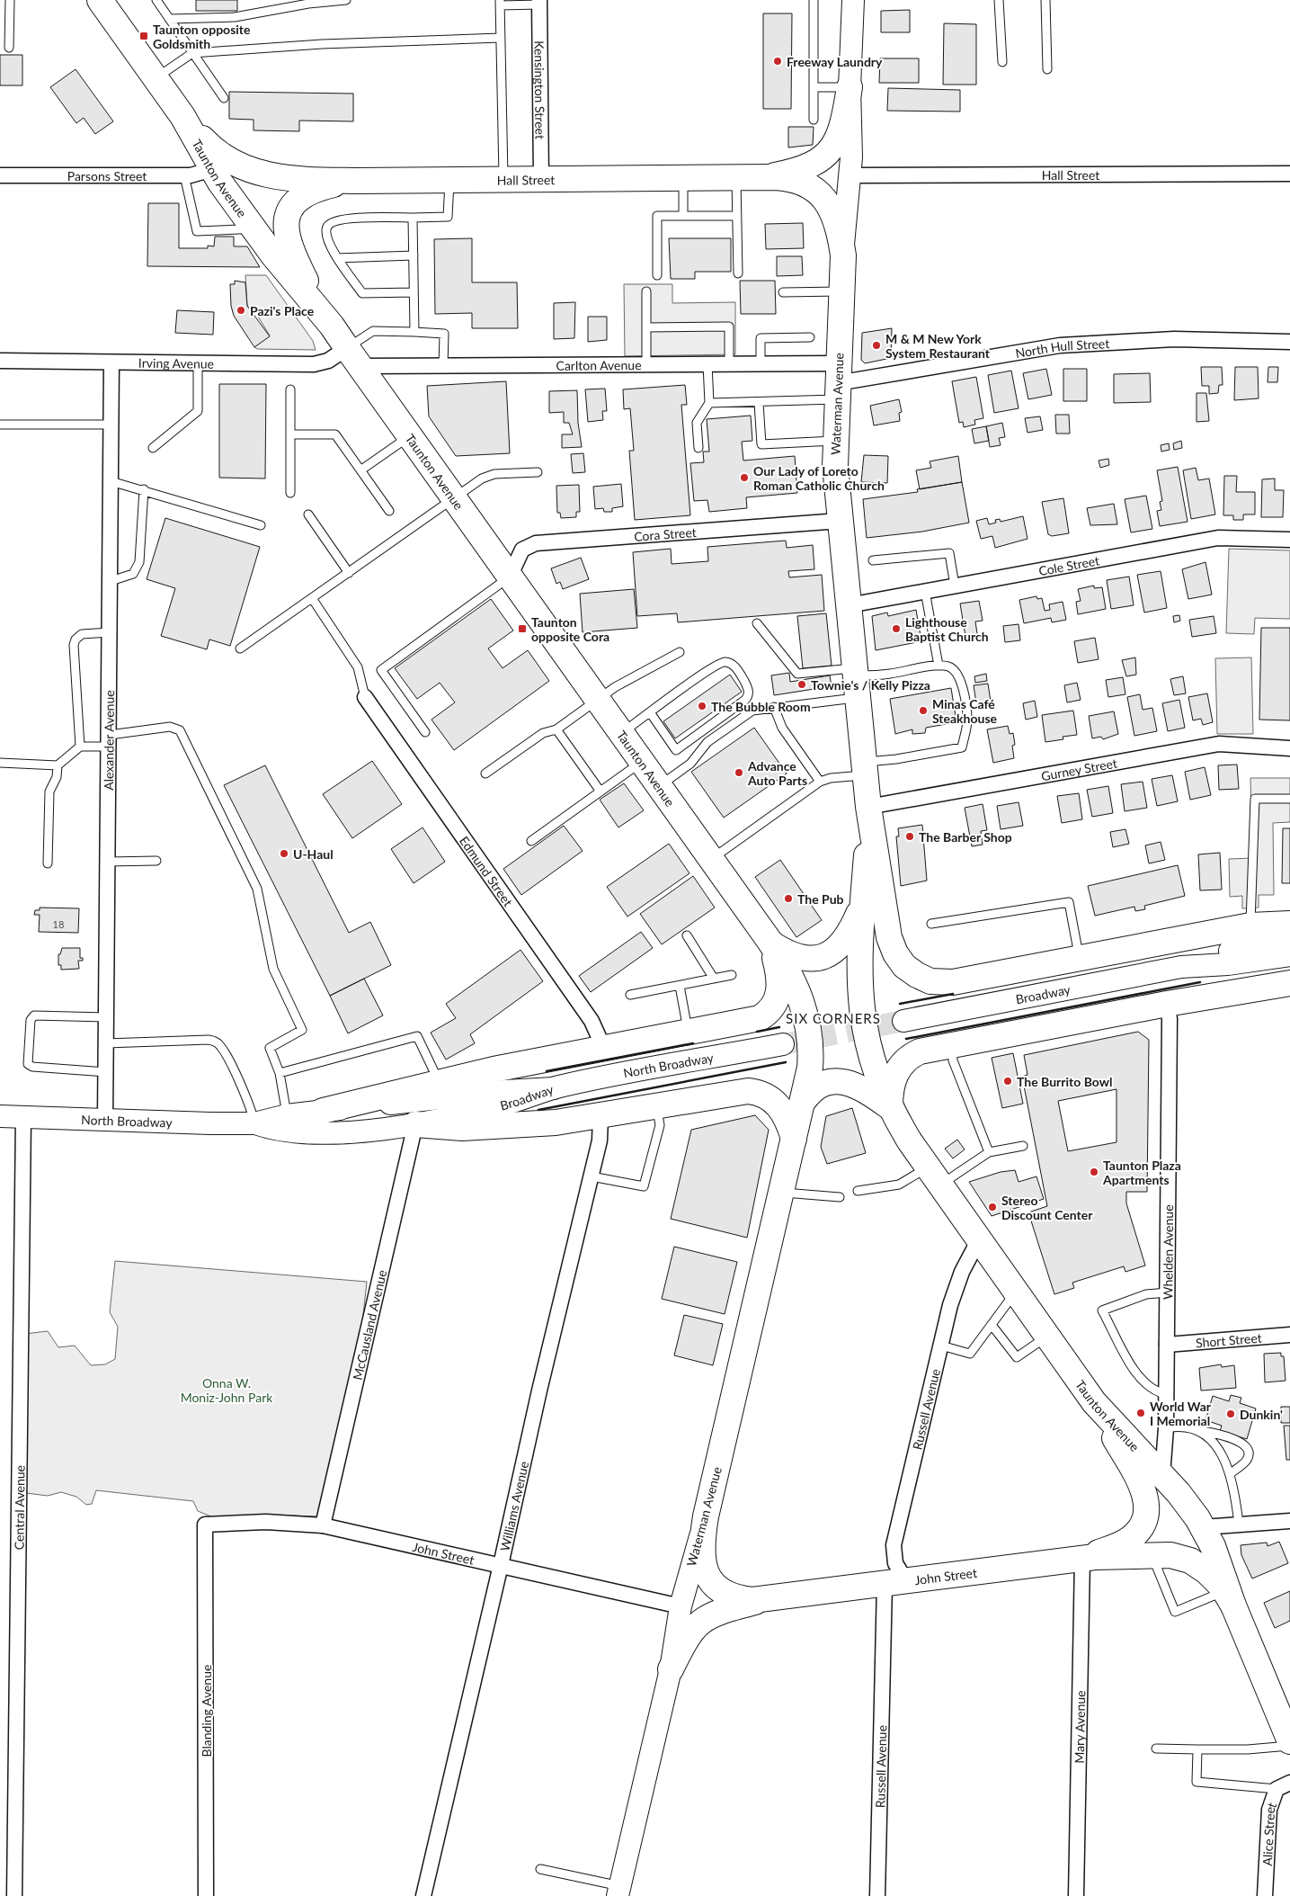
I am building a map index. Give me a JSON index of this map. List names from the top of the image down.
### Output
{
  "streets": {
    "highway": [
      "Hall Street",
      "Taunton Avenue",
      "Waterman Avenue",
      "John Street"
    ],
    "main road": ["Broadway", "North Broadway"],
    "street": [
      "Kensington Street",
      "Parsons Street",
      "North Hull Street",
      "Irving Avenue",
      "Carlton Avenue",
      "Cora Street",
      "Cole Street",
      "Alexander Avenue",
      "Gurney Street",
      "Edmund Street",
      "Whelden Avenue",
      "McCausland Avenue",
      "Short Street",
      "Russell Avenue",
      "Central Avenue",
      "Williams Avenue",
      "Blanding Avenue",
      "Mary Avenue",
      "Alice Street"
    ]
  },
  "crossings": [
    ["Kensington Street", "Hall Street"],
    ["Hall Street", "Taunton Avenue"],
    ["Hall Street", "Waterman Avenue"],
    ["Parsons Street", "Taunton Avenue"],
    ["Taunton Avenue", "Irving Avenue"],
    ["Taunton Avenue", "Carlton Avenue"],
    ["Taunton Avenue", "Waterman Avenue"],
    ["Taunton Avenue", "Cora Street"],
    ["Taunton Avenue", "Gurney Street"],
    ["Taunton Avenue", "Whelden Avenue"],
    ["Taunton Avenue", "Russell Avenue"],
    ["Taunton Avenue", "John Street"],
    ["North Hull Street", "Carlton Avenue"],
    ["North Hull Street", "Waterman Avenue"],
    ["Irving Avenue", "Carlton Avenue"],
    ["Irving Avenue", "Alexander Avenue"],
    ["Carlton Avenue", "Waterman Avenue"],
    ["Waterman Avenue", "Cora Street"],
    ["Waterman Avenue", "Cole Street"],
    ["Waterman Avenue", "Gurney Street"],
    ["Waterman Avenue", "John Street"],
    ["Alexander Avenue", "North Broadway"],
    ["Broadway", "North Broadway"],
    ["Broadway", "McCausland Avenue"],
    ["North Broadway", "Central Avenue"],
    ["Whelden Avenue", "Short Street"],
    ["McCausland Avenue", "John Street"],
    ["Russell Avenue", "John Street"],
    ["Williams Avenue", "John Street"],
    ["John Street", "Blanding Avenue"],
    ["John Street", "Mary Avenue"]
  ],
  "districts": ["SIX CORNERS"],
  "parks": ["Onna W. Moniz-John Park"],
  "places": {
    "transit": ["Taunton opposite Goldsmith", "Taunton opposite Cora"],
    "other": [
      "Freeway Laundry",
      "Pazi's Place",
      "M & M New York System Restaurant",
      "Our Lady of Loreto Roman Catholic Church",
      "Lighthouse Baptist Church",
      "Townie's / Kelly Pizza",
      "The Bubble Room",
      "Minas Café Steakhouse",
      "Advance Auto Parts",
      "The Barber Shop",
      "U-Haul",
      "The Pub",
      "The Burrito Bowl",
      "Taunton Plaza Apartments",
      "Stereo Discount Center",
      "World War I Memorial",
      "Dunkin'"
    ]
  },
  "house_numbers": ["18"]
}
